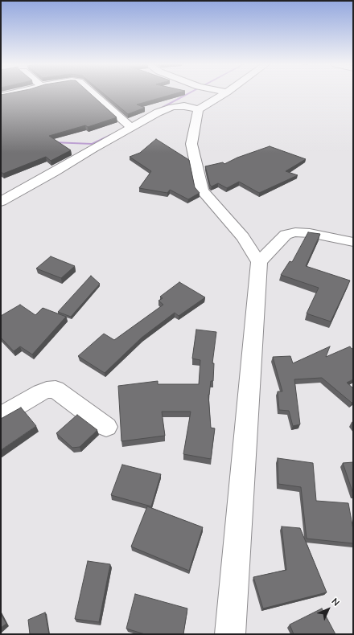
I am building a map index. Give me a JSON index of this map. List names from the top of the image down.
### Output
{
  "north": "top right"
}
